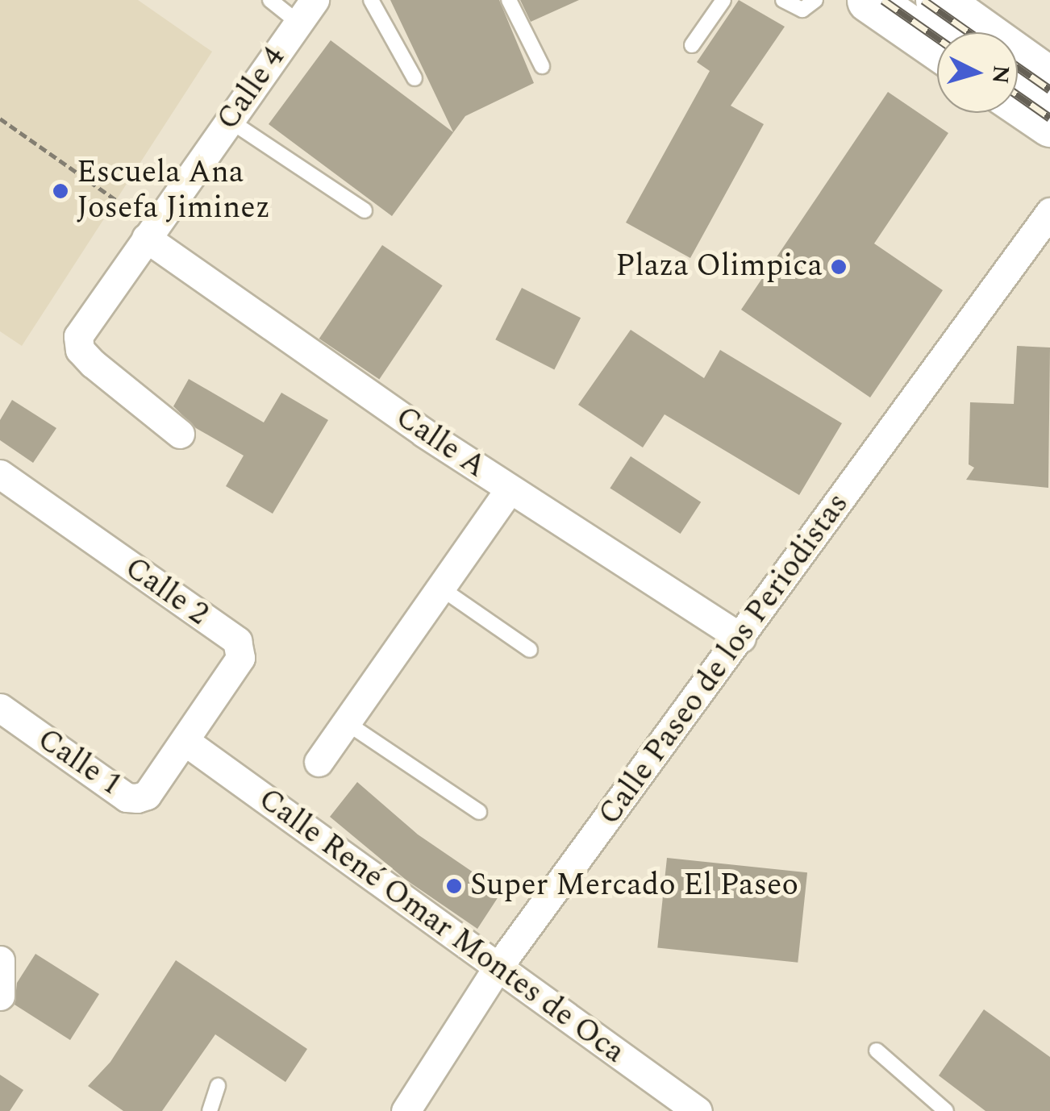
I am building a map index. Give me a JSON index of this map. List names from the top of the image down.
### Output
{
  "streets": {
    "street": [
      "Calle 4",
      "Calle A",
      "Calle 2",
      "Calle Paseo de los Periodistas",
      "Calle 1",
      "Calle René Omar Montes de Oca"
    ]
  },
  "crossings": [
    ["Calle 4", "Calle A"],
    ["Calle A", "Calle Paseo de los Periodistas"],
    ["Calle 2", "Calle 1"],
    ["Calle 2", "Calle René Omar Montes de Oca"],
    ["Calle Paseo de los Periodistas", "Calle René Omar Montes de Oca"],
    ["Calle 1", "Calle René Omar Montes de Oca"]
  ],
  "places": ["Escuela Ana Josefa Jiminez", "Plaza Olimpica", "Super Mercado El Paseo"],
  "north": "right"
}
